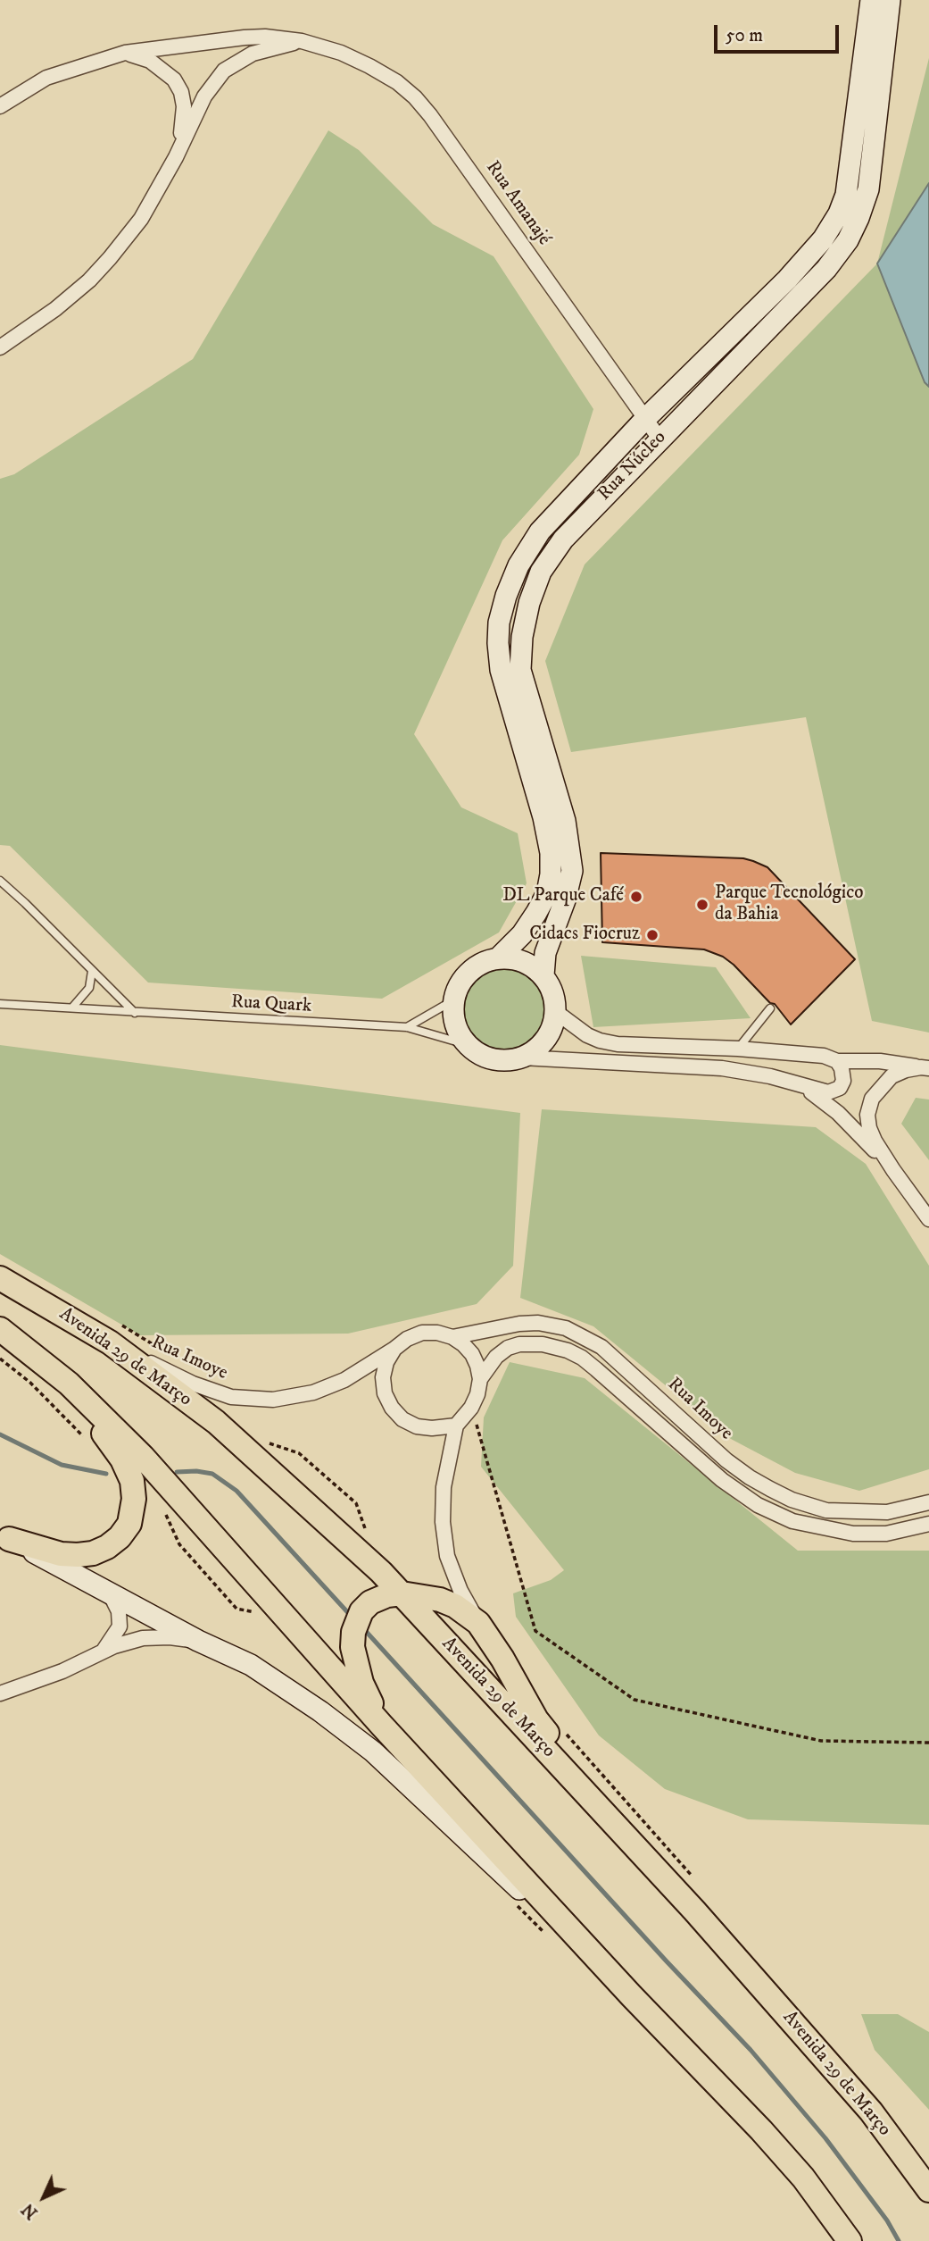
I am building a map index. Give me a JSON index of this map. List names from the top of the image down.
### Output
{
  "streets": {
    "main road": ["Avenida 29 de Março"],
    "street": ["Rua Amanajé", "Rua Núcleo", "Rua Imoye"],
    "lane": ["Rua Quark"]
  },
  "crossings": [
    ["Rua Amanajé", "Rua Núcleo"],
    ["Rua Núcleo", "Rua Quark"],
    ["Avenida 29 de Março", "Rua Imoye"]
  ],
  "places": ["DL Parque Café", "Parque Tecnológico da Bahia", "Cidacs Fiocruz"],
  "scale_bar": "50 m",
  "north": "bottom left"
}
